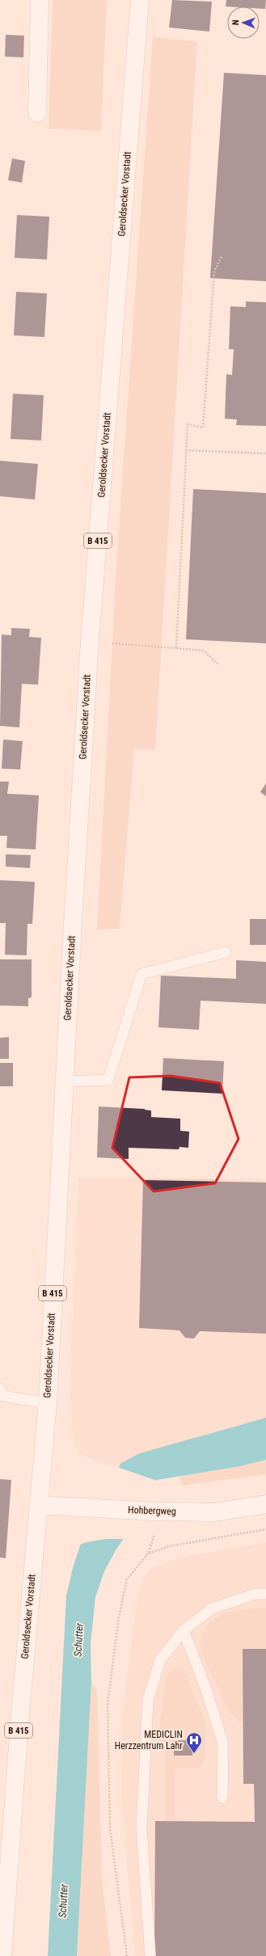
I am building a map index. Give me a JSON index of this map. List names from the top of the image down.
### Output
{
  "streets": {
    "main road": ["Geroldsecker Vorstadt", "B 415", "Hohbergweg"]
  },
  "crossings": [
    ["Geroldsecker Vorstadt", "Hohbergweg"]
  ],
  "water": ["Schutter"],
  "places": {
    "hospital": ["MEDICLIN Herzzentrum Lahr"]
  },
  "north": "left"
}
